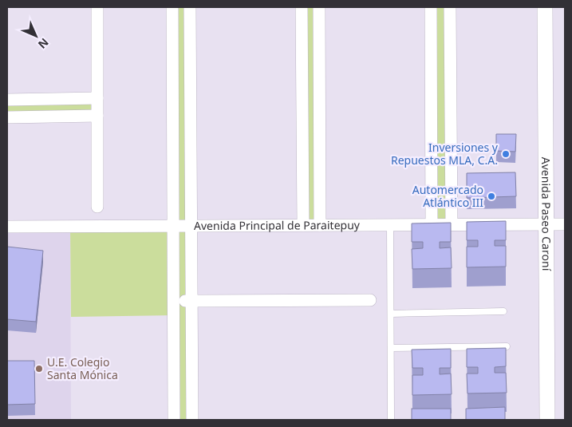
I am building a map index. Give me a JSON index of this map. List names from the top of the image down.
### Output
{
  "streets": {
    "street": ["Avenida Paseo Caroní", "Avenida Principal de Paraitepuy"]
  },
  "crossings": [
    ["Avenida Paseo Caroní", "Avenida Principal de Paraitepuy"]
  ],
  "places": ["Inversiones y Repuestos MLA, C.A.", "Automercado Atlántico III", "U.E. Colegio Santa Mónica"],
  "north": "bottom right"
}
